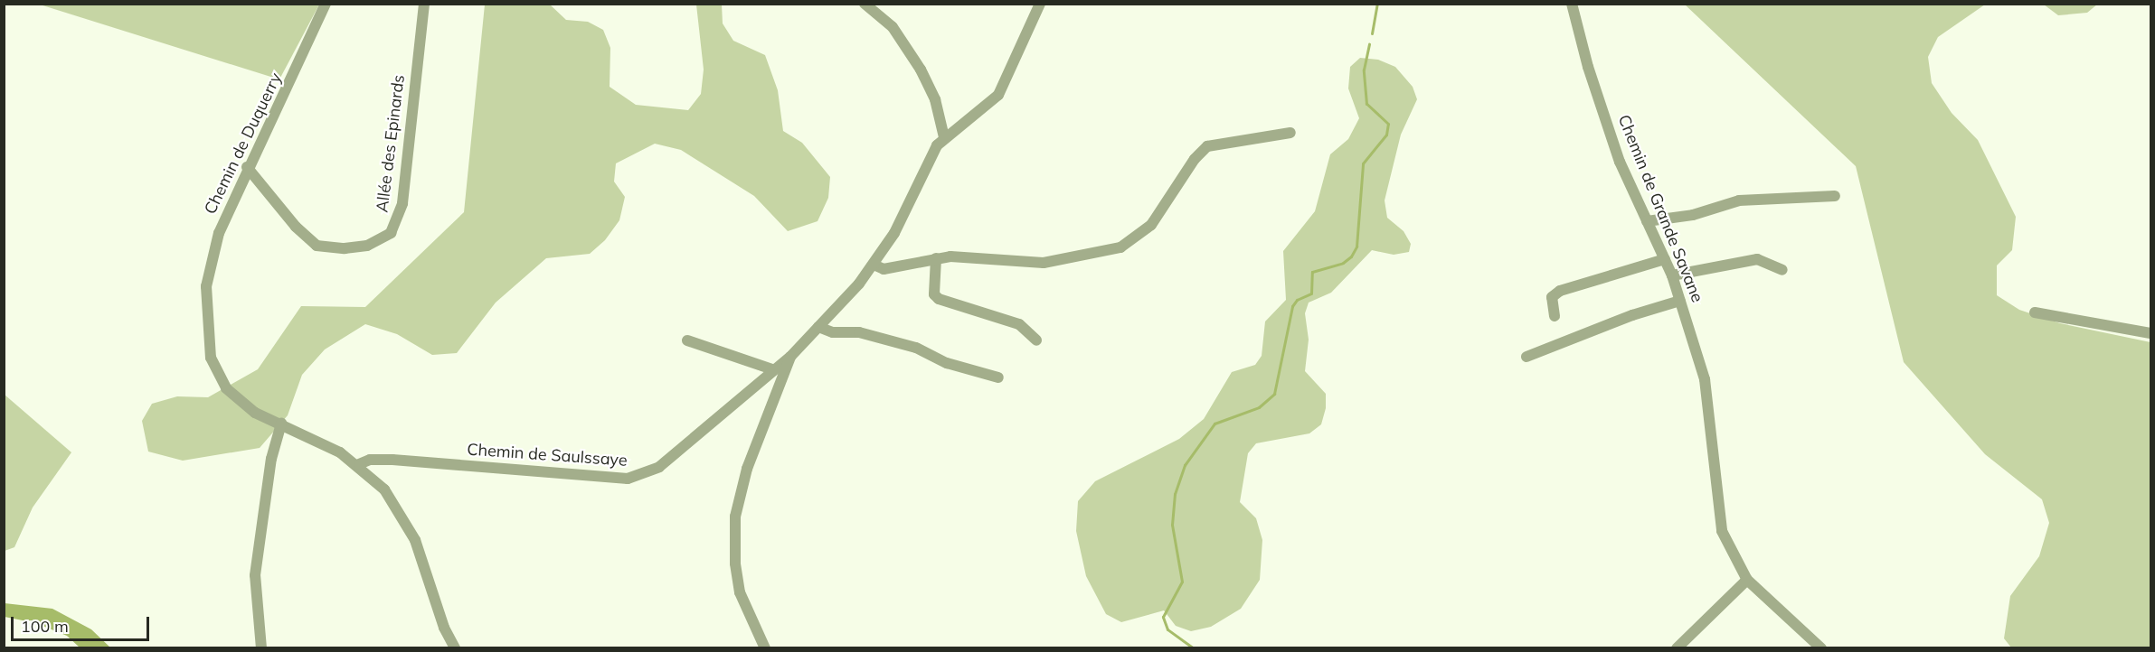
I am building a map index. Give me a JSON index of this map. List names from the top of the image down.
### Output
{
  "streets": {
    "street": [
      "Chemin de Duquerry",
      "Allée des Epinards",
      "Chemin de Grande Savane",
      "Chemin de Saulssaye"
    ]
  },
  "crossings": [
    ["Chemin de Duquerry", "Allée des Epinards"],
    ["Chemin de Duquerry", "Chemin de Saulssaye"]
  ],
  "scale_bar": "100 m"
}
